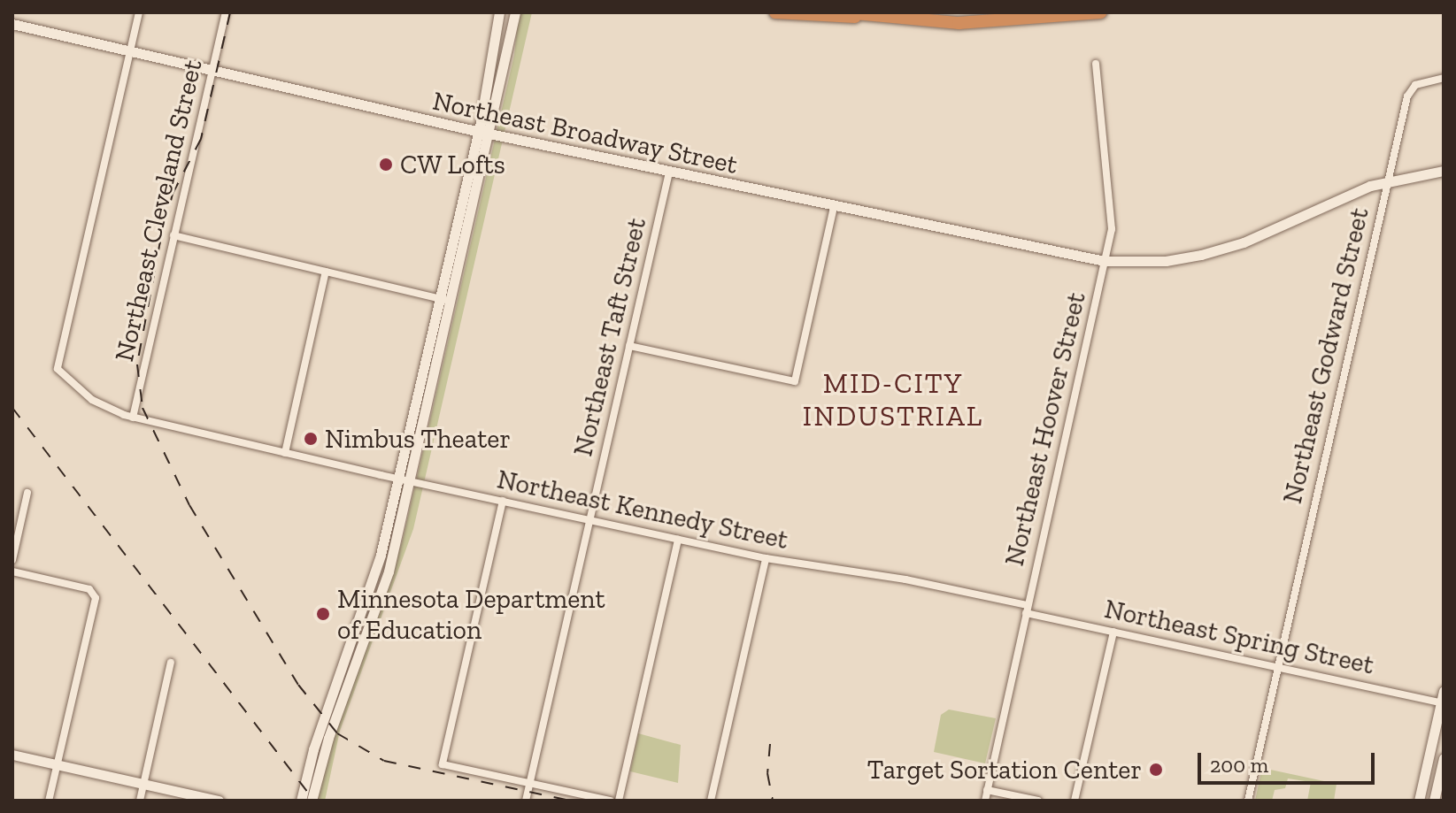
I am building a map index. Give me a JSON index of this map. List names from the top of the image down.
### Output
{
  "streets": {
    "main road": ["Northeast Broadway Street"],
    "street": [
      "Northeast Cleveland Street",
      "Northeast Taft Street",
      "Northeast Godward Street",
      "Northeast Hoover Street",
      "Northeast Kennedy Street",
      "Northeast Spring Street"
    ]
  },
  "crossings": [
    ["Northeast Broadway Street", "Northeast Cleveland Street"],
    ["Northeast Broadway Street", "Northeast Taft Street"],
    ["Northeast Broadway Street", "Northeast Godward Street"],
    ["Northeast Broadway Street", "Northeast Hoover Street"],
    ["Northeast Broadway Street", "Northeast Kennedy Street"],
    ["Northeast Cleveland Street", "Northeast Kennedy Street"],
    ["Northeast Taft Street", "Northeast Kennedy Street"],
    ["Northeast Godward Street", "Northeast Spring Street"],
    ["Northeast Hoover Street", "Northeast Kennedy Street"],
    ["Northeast Hoover Street", "Northeast Spring Street"],
    ["Northeast Kennedy Street", "Northeast Spring Street"]
  ],
  "districts": ["MID-CITY INDUSTRIAL"],
  "places": [
    "CW Lofts",
    "Nimbus Theater",
    "Minnesota Department of Education",
    "Target Sortation Center"
  ],
  "scale_bar": "200 m"
}
